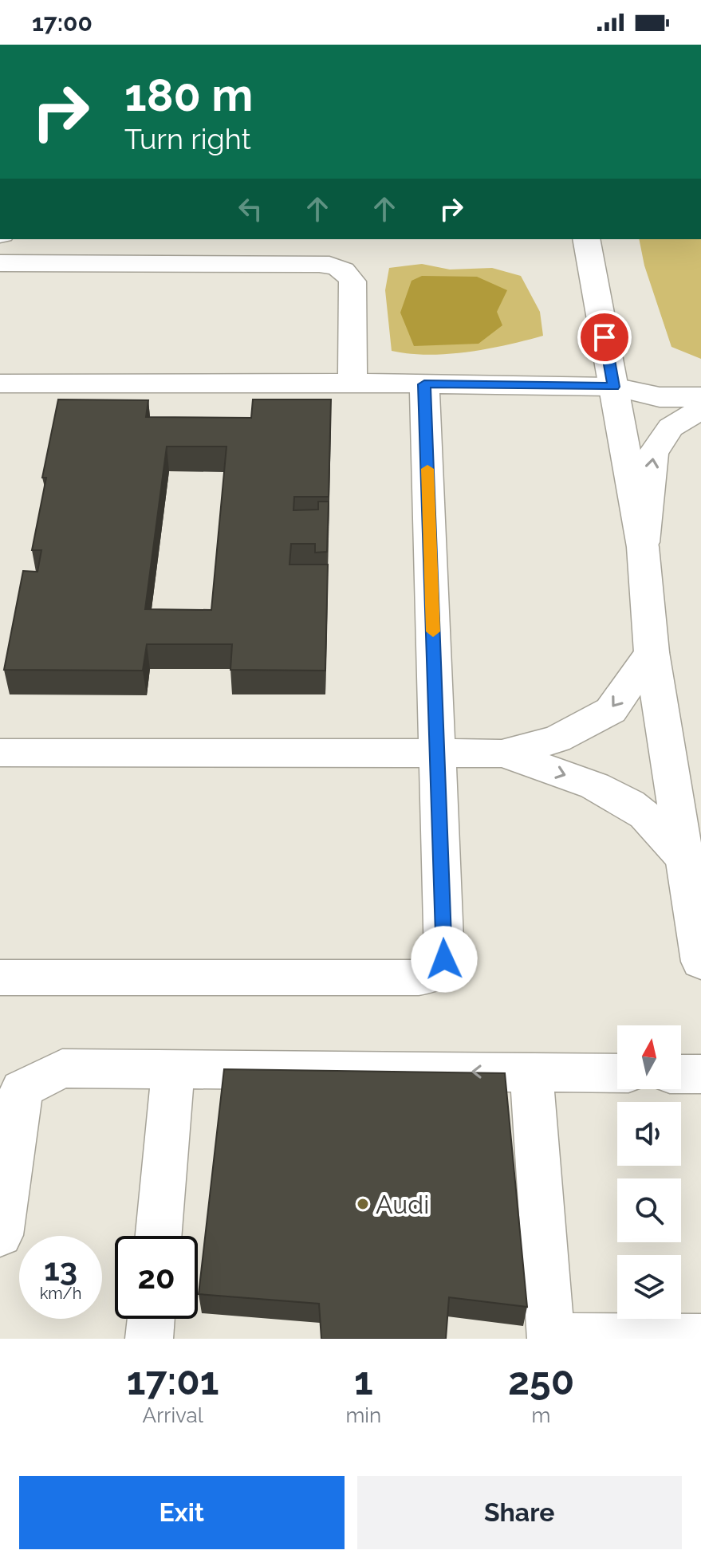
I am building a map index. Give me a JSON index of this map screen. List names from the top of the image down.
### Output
{
  "places": ["Audi"],
  "north": "top",
  "page": {
    "status": "17:00",
    "turn": ["180 m", "Turn right"],
    "speed": "13 km/h",
    "limit": "20",
    "eta": [
      "17:01",
      "Arrival",
      "1",
      "min",
      "250",
      "m"
    ],
    "buttons": ["Exit", "Share"]
  }
}
